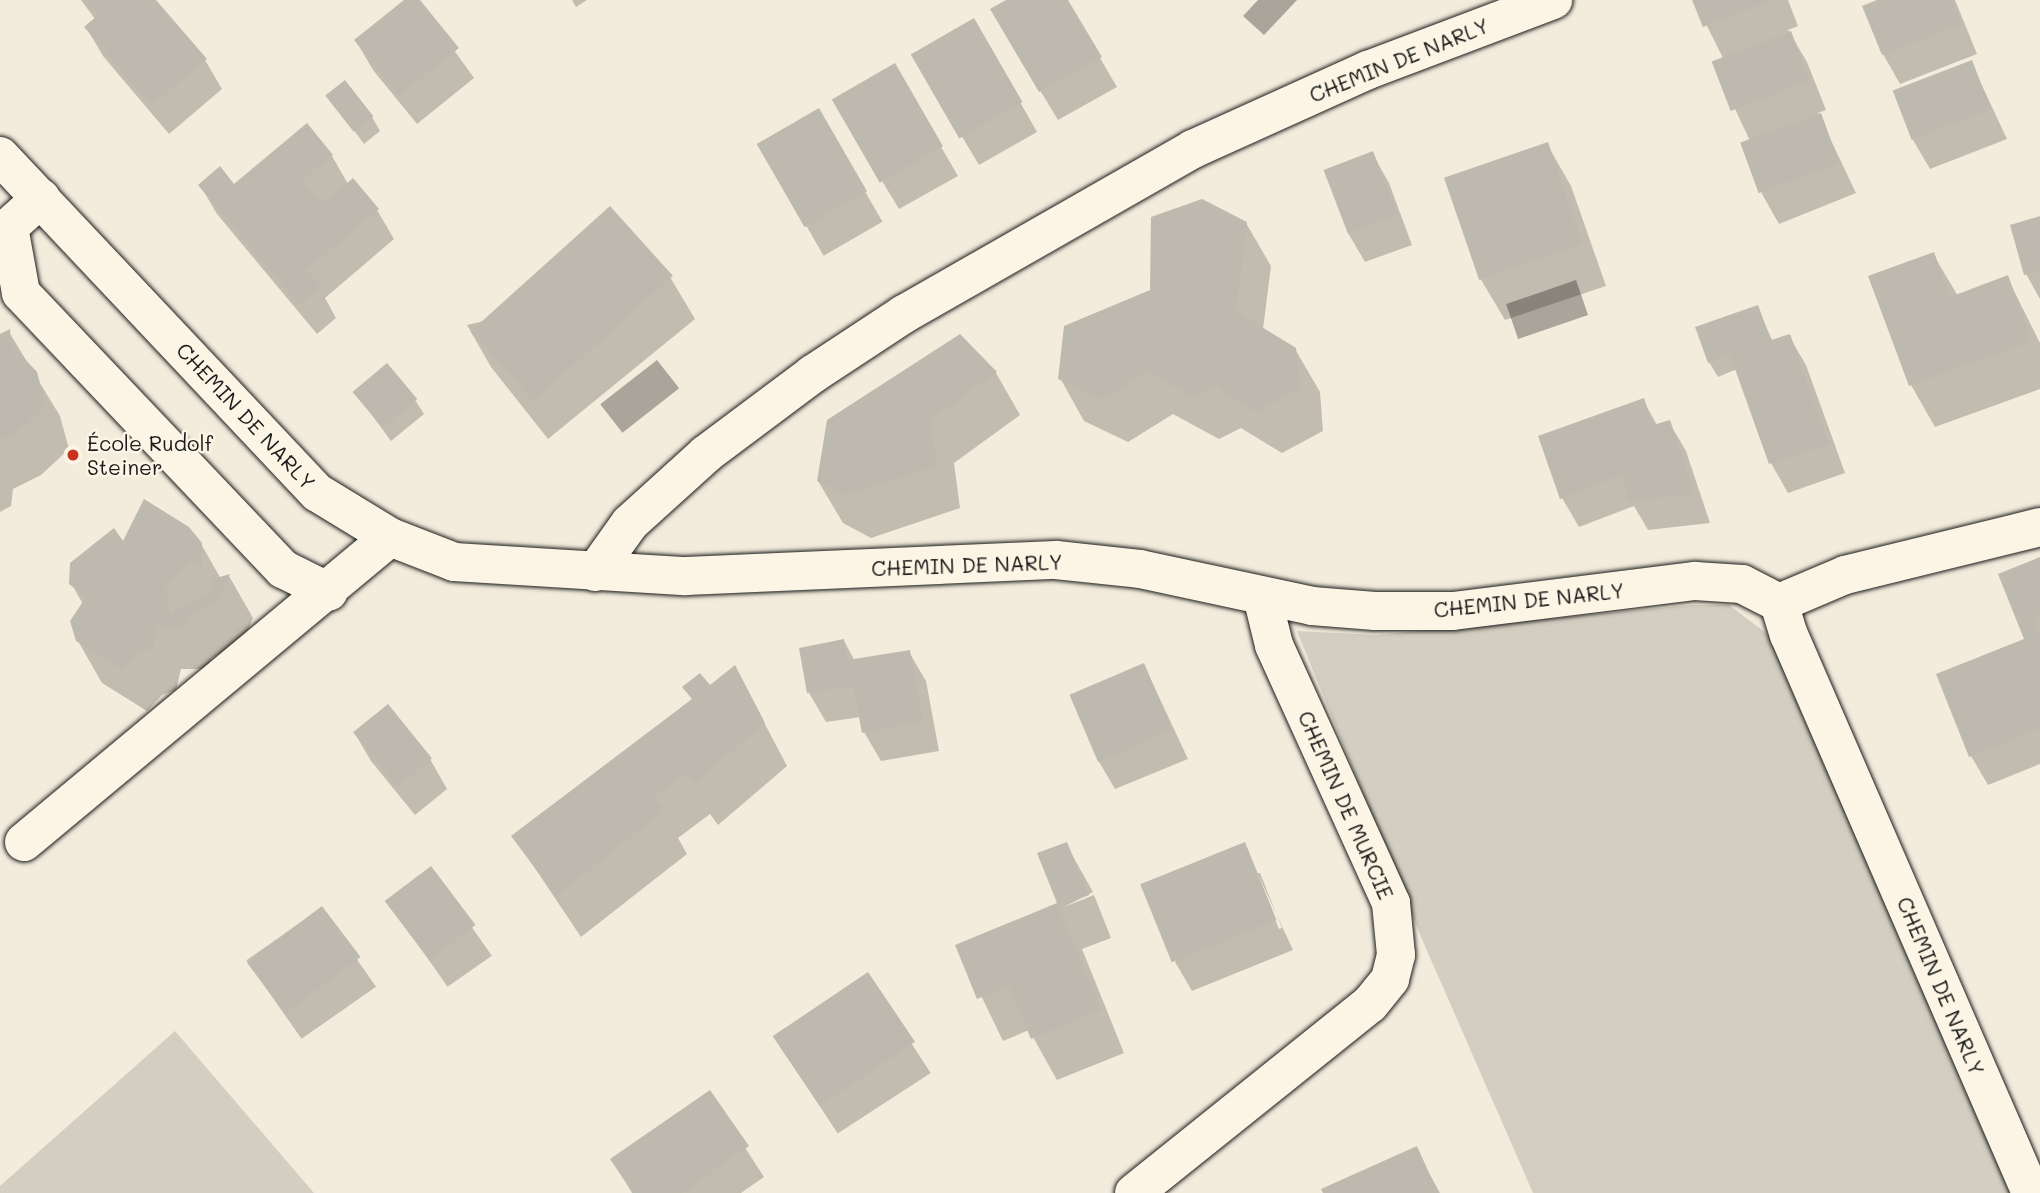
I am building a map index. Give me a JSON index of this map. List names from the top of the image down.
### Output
{
  "streets": {
    "street": ["CHEMIN DE NARLY", "CHEMIN DE MURCIE"]
  },
  "crossings": [
    ["CHEMIN DE NARLY", "CHEMIN DE MURCIE"]
  ],
  "places": ["École Rudolf Steiner"]
}
